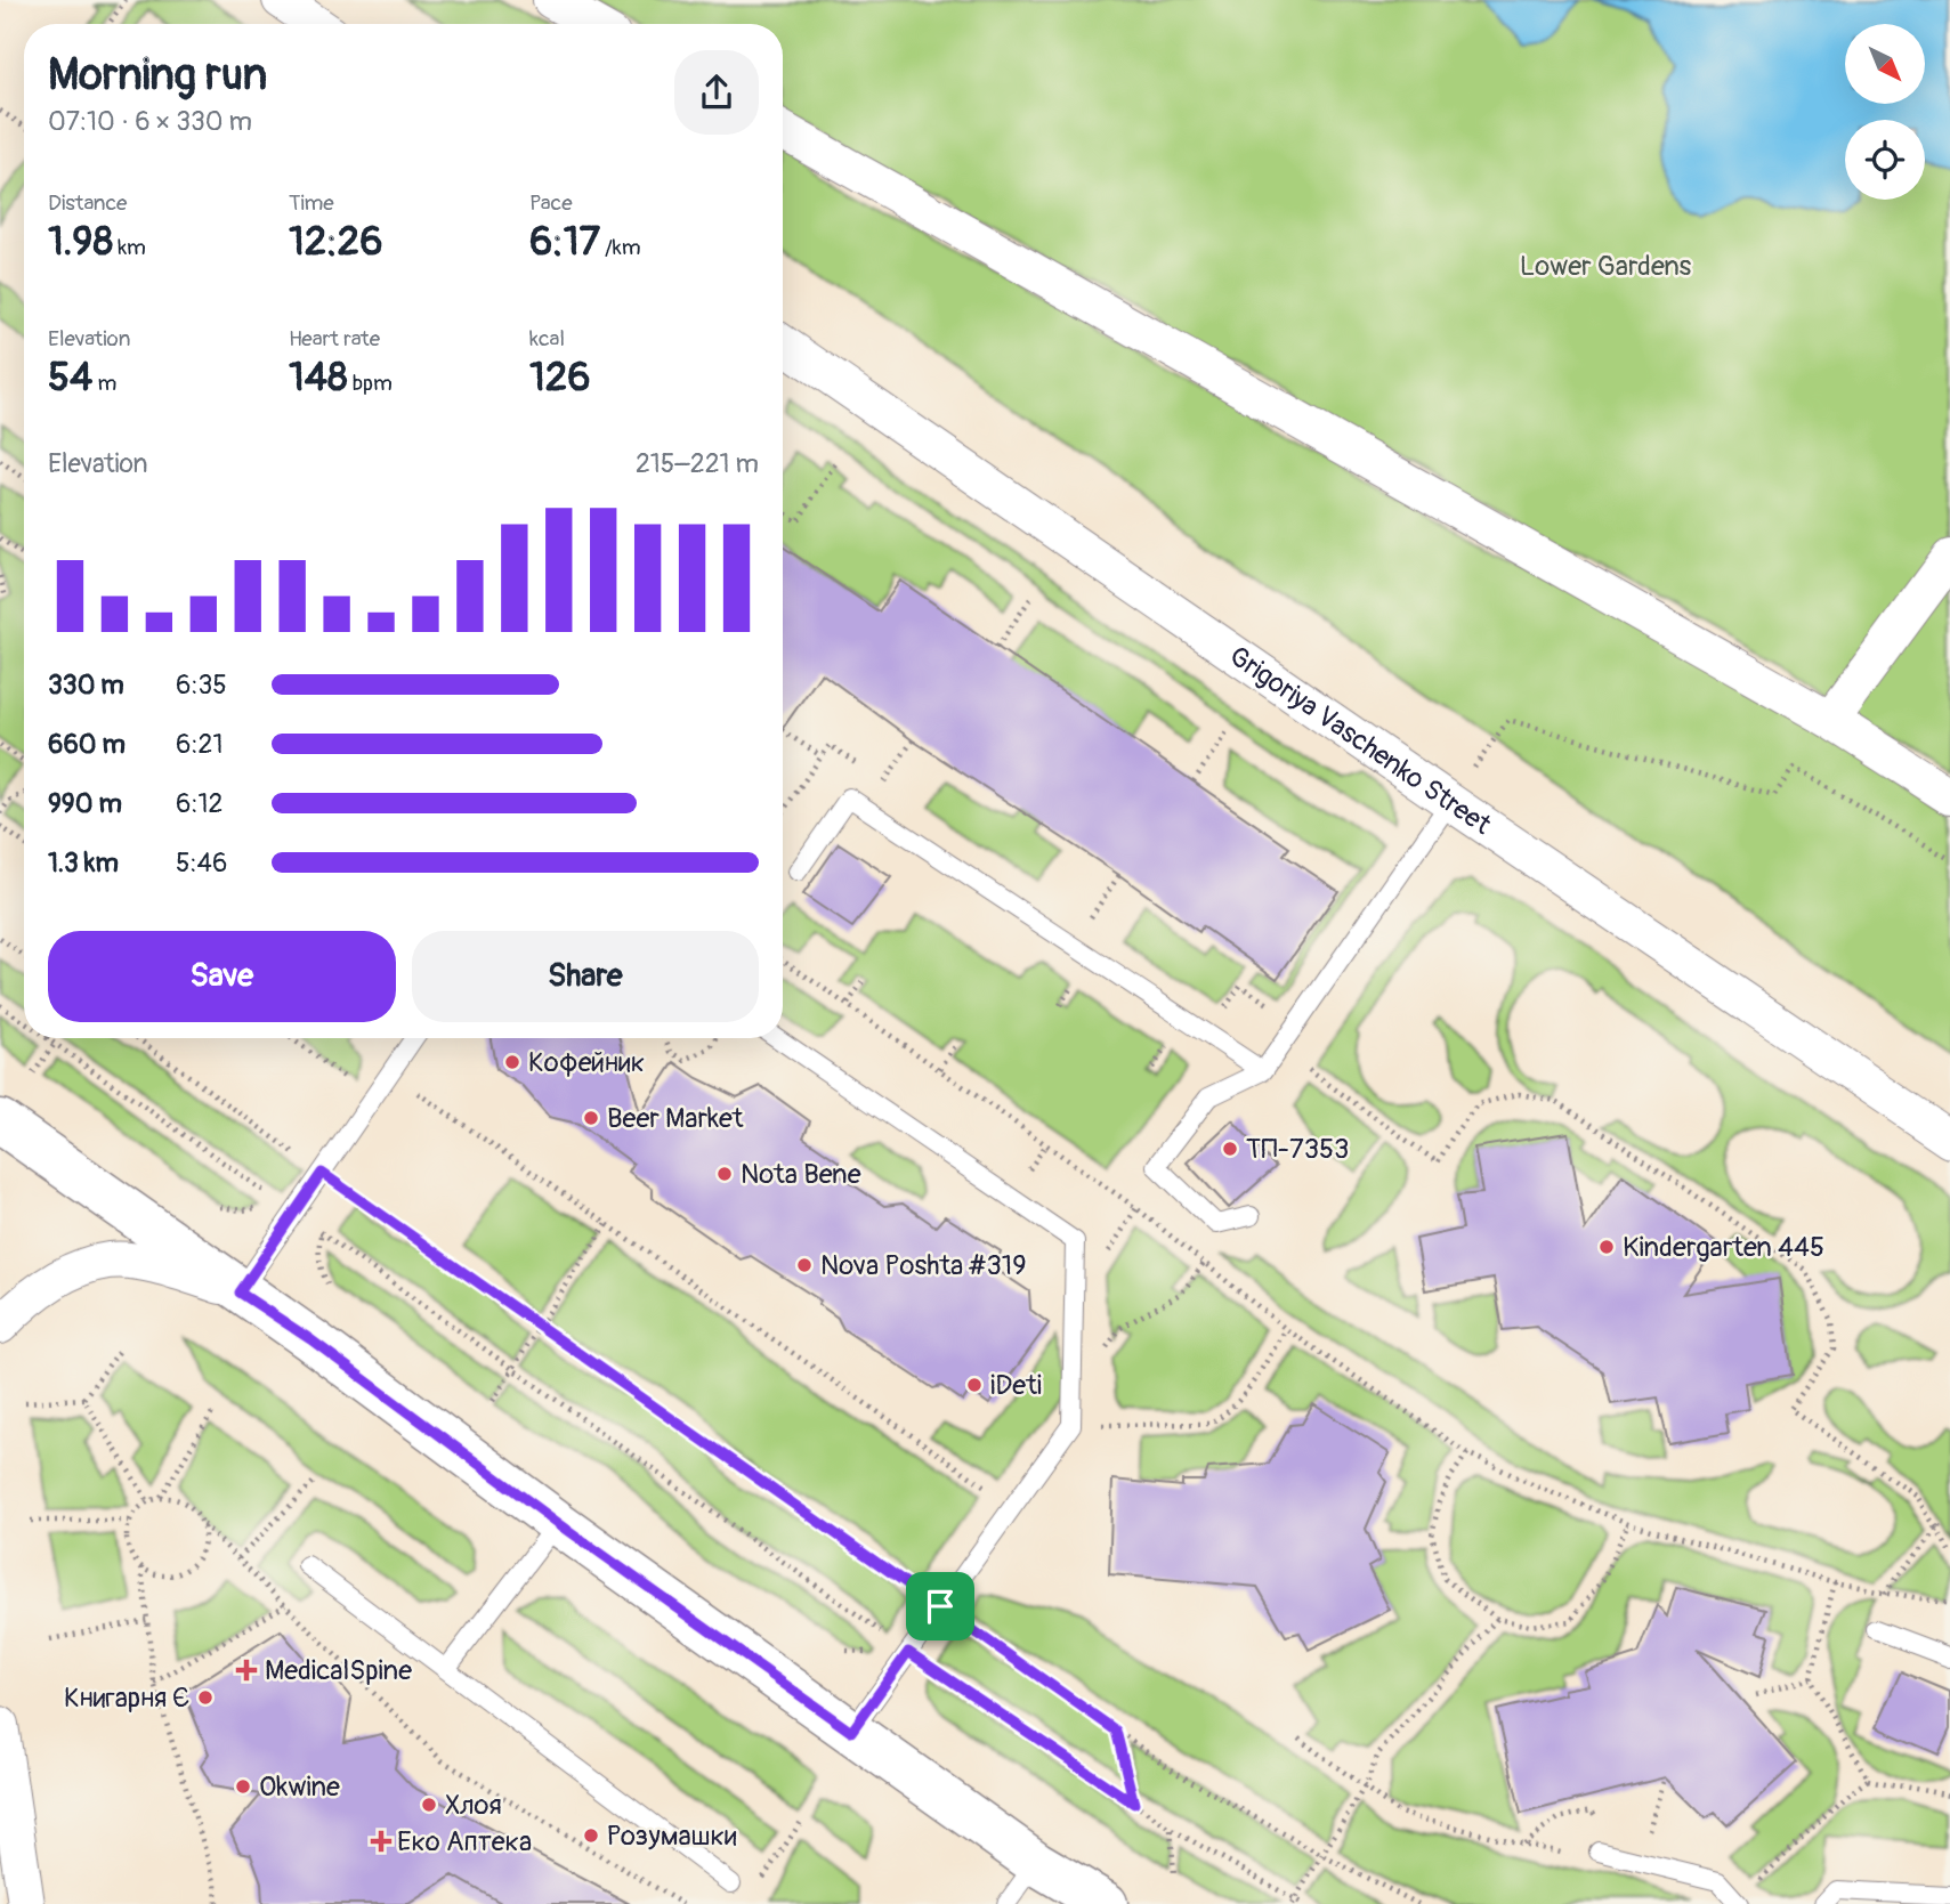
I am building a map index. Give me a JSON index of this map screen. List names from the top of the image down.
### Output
{
  "streets": {
    "street": ["Grigoriya Vaschenko Street"]
  },
  "parks": ["Lower Gardens"],
  "places": {
    "other": [
      "Кофейник",
      "Beer Market",
      "ТП-7353",
      "Nota Bene",
      "Kindergarten 445",
      "Nova Poshta #319",
      "iDeti",
      "Книгарня Є",
      "Okwine",
      "Хлоя",
      "Розумашки"
    ],
    "health": ["MedicalSpine", "Еко Аптека"]
  },
  "north": "bottom right",
  "page": {
    "heading": ["Morning run", "07:10 · 6 × 330 m"],
    "stats": [
      ["Distance", "1.98 km"],
      ["Time", "12:26"],
      ["Pace", "6:17 /km"],
      ["Elevation", "54 m"],
      ["Heart rate", "148 bpm"],
      ["kcal", "126"]
    ],
    "chart": ["Elevation", "215–221 m"],
    "list": [
      {
        "name": "330 m",
        "note": "6:35"
      },
      {
        "name": "660 m",
        "note": "6:21"
      },
      {
        "name": "990 m",
        "note": "6:12"
      },
      {
        "name": "1.3 km",
        "note": "5:46"
      }
    ],
    "buttons": ["Save", "Share"]
  }
}
